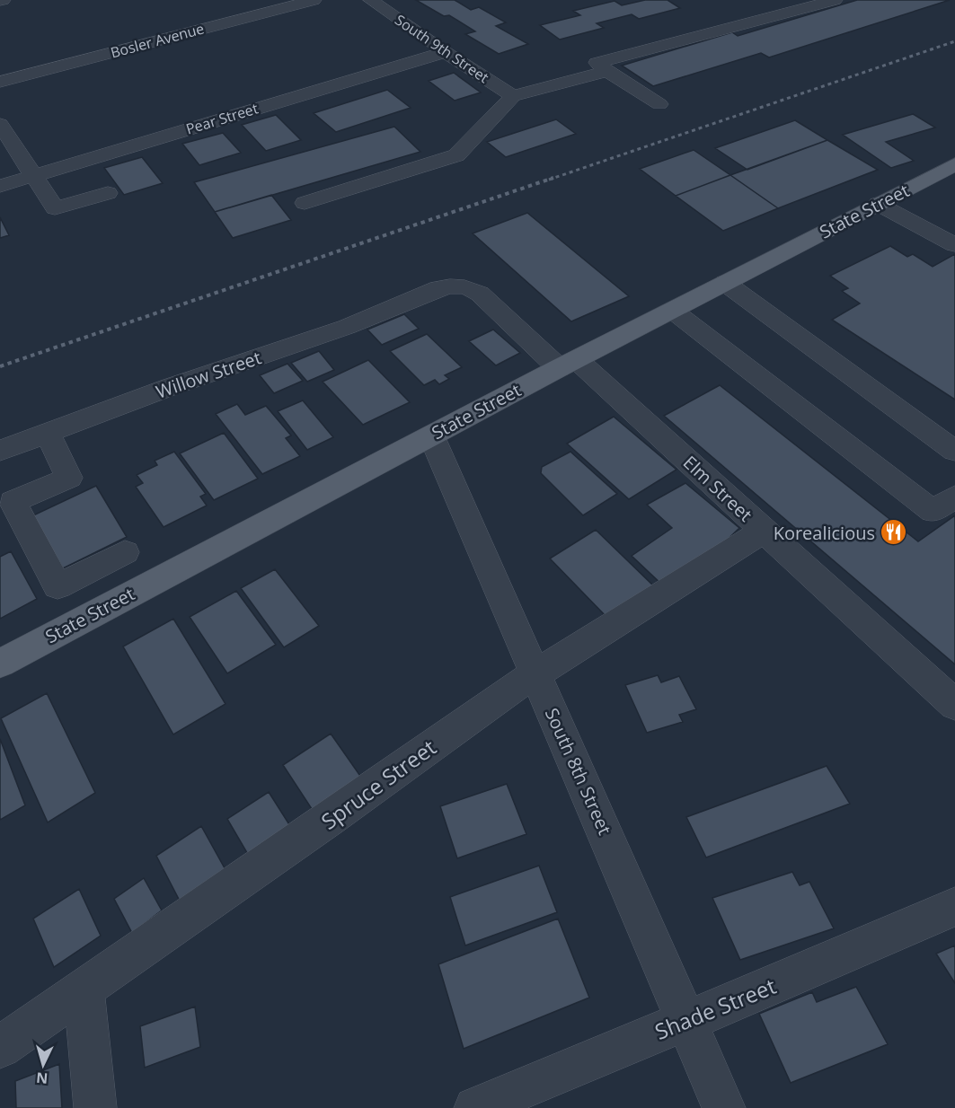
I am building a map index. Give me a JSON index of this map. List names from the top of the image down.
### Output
{
  "streets": {
    "main road": ["State Street"],
    "street": [
      "Bosler Avenue",
      "South 9th Street",
      "Pear Street",
      "Willow Street",
      "Elm Street",
      "South 8th Street",
      "Spruce Street",
      "Shade Street"
    ]
  },
  "crossings": [
    ["South 9th Street", "Pear Street"],
    ["State Street", "Elm Street"],
    ["State Street", "South 8th Street"],
    ["Willow Street", "Elm Street"],
    ["Elm Street", "Spruce Street"],
    ["South 8th Street", "Spruce Street"],
    ["South 8th Street", "Shade Street"]
  ],
  "places": {
    "restaurant": ["Korealicious"]
  },
  "north": "bottom"
}
